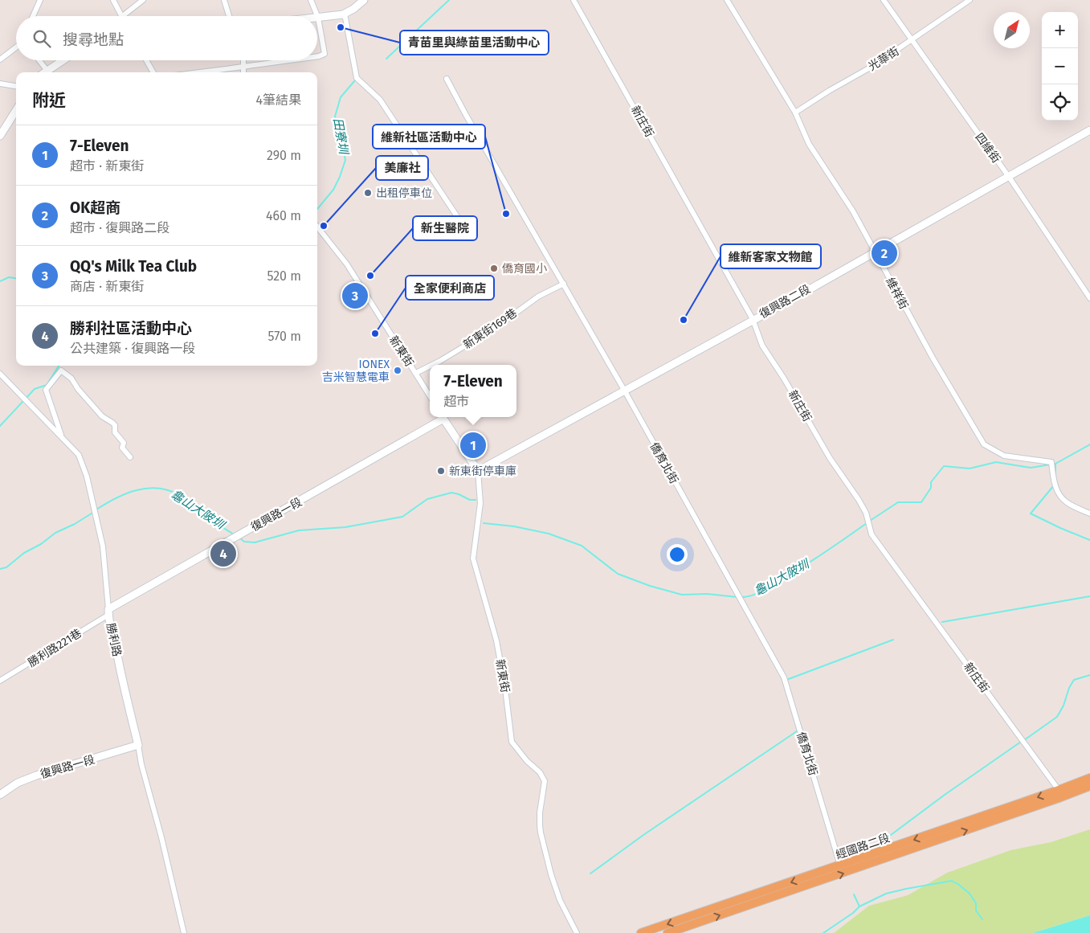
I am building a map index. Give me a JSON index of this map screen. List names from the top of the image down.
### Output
{
  "streets": {
    "main road": ["經國路二段"],
    "street": [
      "光華街",
      "新庄街",
      "四維街",
      "維祥街",
      "復興路二段",
      "新東街169巷",
      "新東街",
      "僑育北街",
      "復興路一段",
      "勝利路",
      "勝利路221巷"
    ]
  },
  "crossings": [
    ["光華街", "四維街"],
    ["光華街", "維祥街"],
    ["新庄街", "復興路二段"],
    ["新庄街", "經國路二段"],
    ["四維街", "復興路二段"],
    ["維祥街", "復興路二段"],
    ["復興路二段", "新東街"],
    ["復興路二段", "僑育北街"],
    ["新東街169巷", "新東街"],
    ["新東街169巷", "僑育北街"],
    ["僑育北街", "經國路二段"],
    ["復興路一段", "勝利路"],
    ["復興路一段", "勝利路221巷"],
    ["勝利路", "勝利路221巷"]
  ],
  "water": ["田寮圳", "龜山大陂圳"],
  "places": [
    "青苗里與綠苗里活動中心",
    "出租停車位",
    "維新社區活動中心",
    "美廉社",
    "僑育國小",
    "新生醫院",
    "維新客家文物館",
    "全家便利商店",
    "IONEX 吉米智慧電車",
    "新東街停車庫"
  ],
  "north": "top right",
  "page": {
    "map_buttons": ["+", "−"],
    "search": "搜尋地點",
    "heading": ["附近", "4筆結果"],
    "list": [
      {
        "mark": "1",
        "name": "7-Eleven",
        "note": "超市 · 新東街",
        "value": "290 m"
      },
      {
        "mark": "2",
        "name": "OK超商",
        "note": "超市 · 復興路二段",
        "value": "460 m"
      },
      {
        "mark": "3",
        "name": "QQ's Milk Tea Club",
        "note": "商店 · 新東街",
        "value": "520 m"
      },
      {
        "mark": "4",
        "name": "勝利社區活動中心",
        "note": "公共建築 · 復興路一段",
        "value": "570 m"
      }
    ],
    "pins": [
      "2",
      "3",
      "1",
      "4"
    ],
    "popup": ["7-Eleven", "超市"]
  }
}
